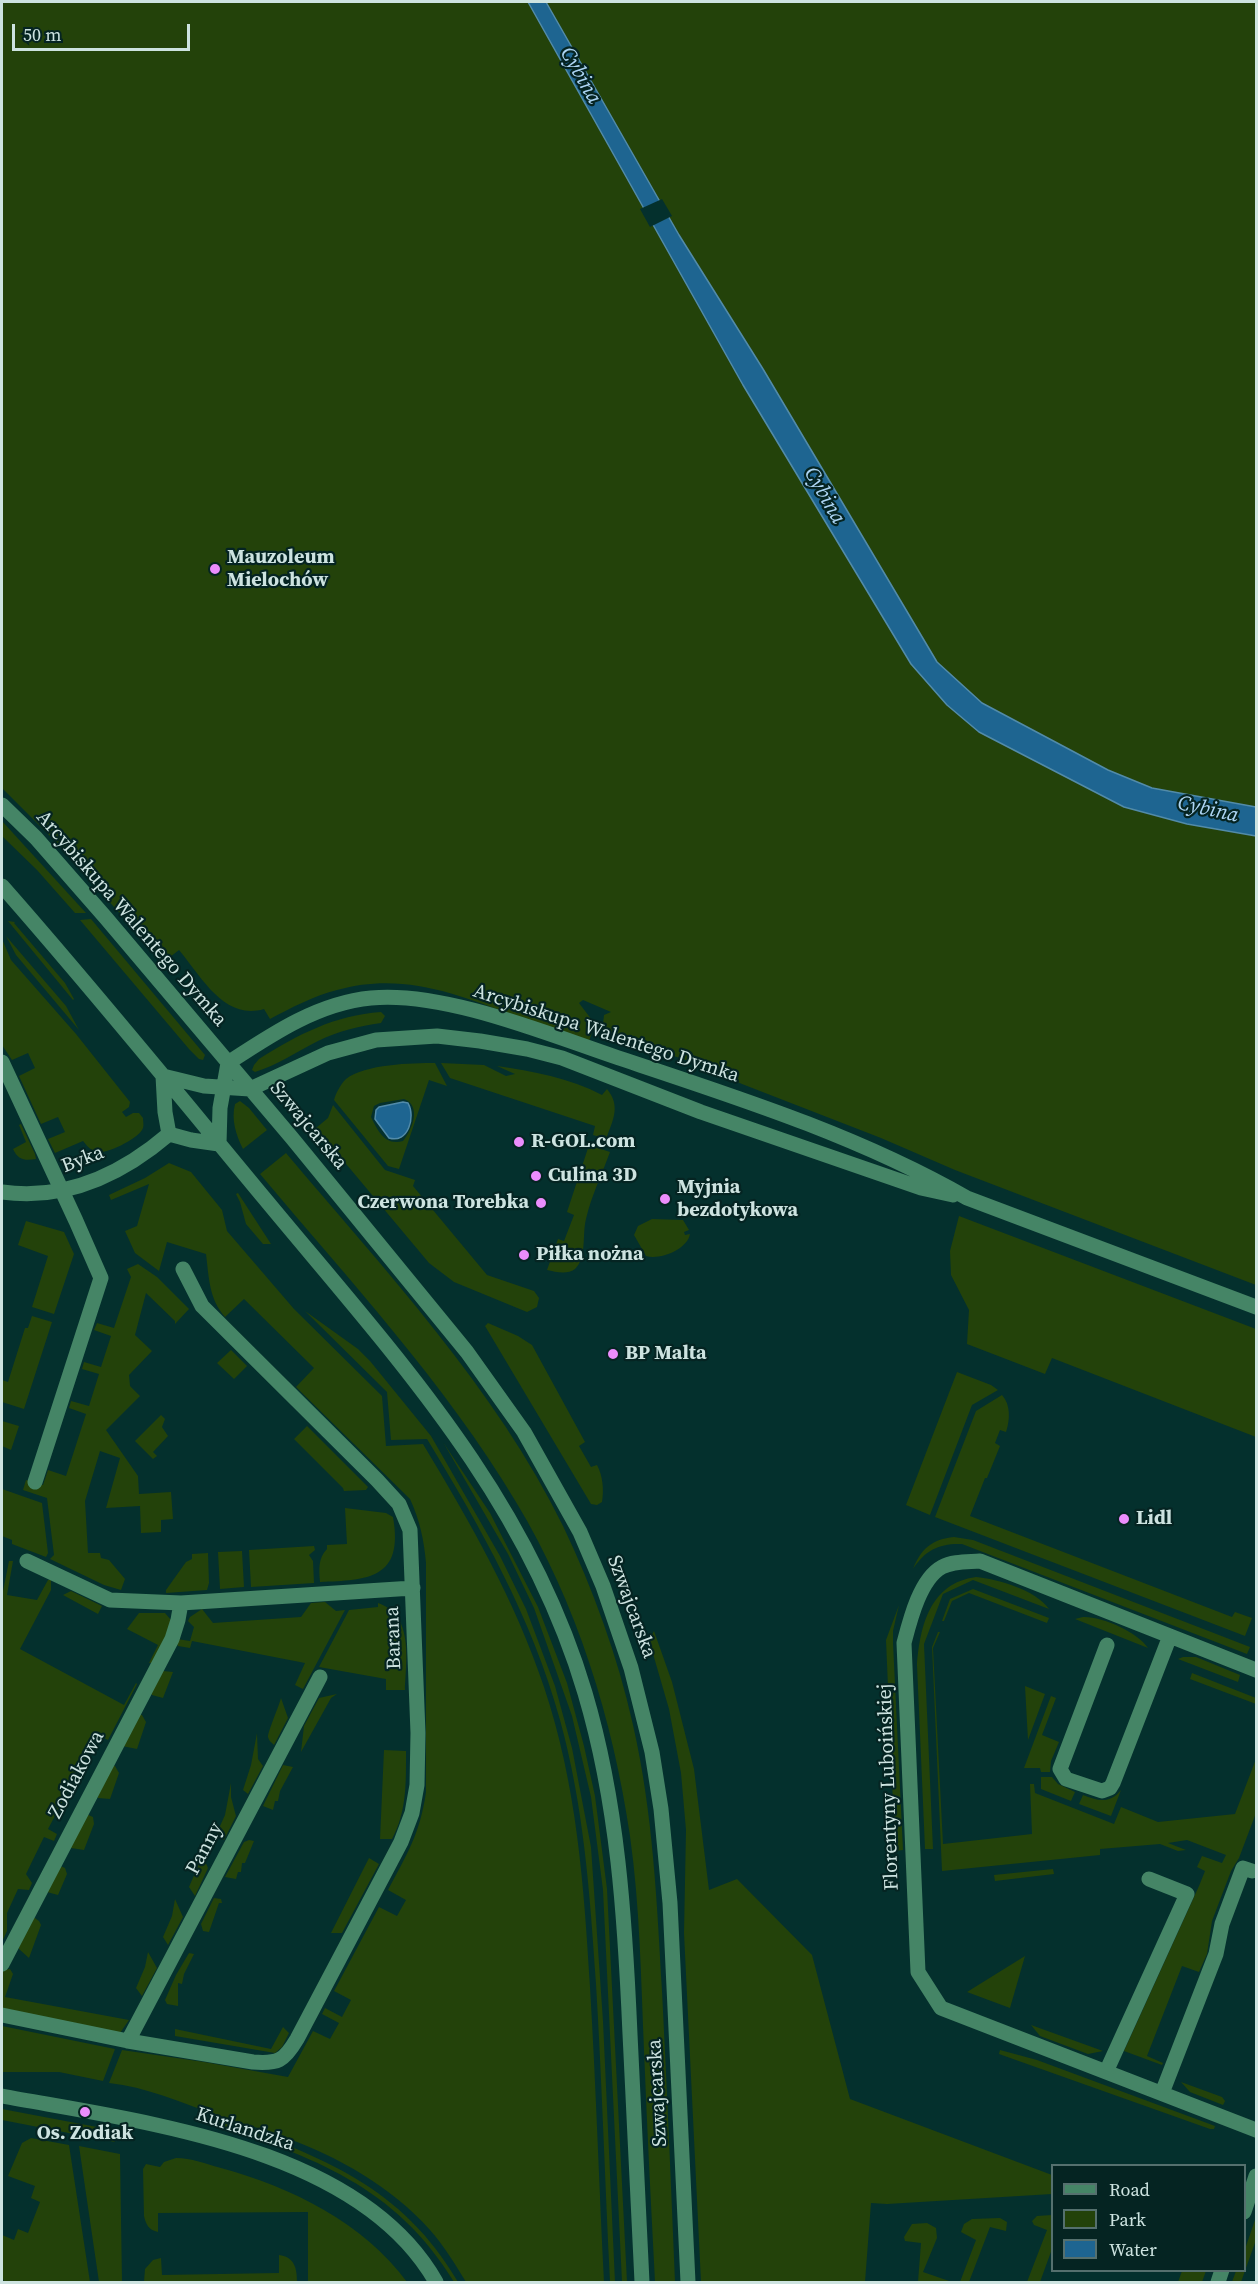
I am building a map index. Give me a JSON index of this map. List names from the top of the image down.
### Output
{
  "streets": {
    "street": [
      "Arcybiskupa Walentego Dymka",
      "Szwajcarska",
      "Byka",
      "Barana",
      "Zodiakowa",
      "Florentyny Luboińskiej",
      "Panny",
      "Kurlandzka"
    ]
  },
  "crossings": [
    ["Arcybiskupa Walentego Dymka", "Szwajcarska"],
    ["Barana", "Panny"]
  ],
  "water": ["Cybina"],
  "places": [
    "Mauzoleum Mielochów",
    "R-GOL.com",
    "Culina 3D",
    "Myjnia bezdotykowa",
    "Czerwona Torebka",
    "Piłka nożna",
    "BP Malta",
    "Lidl",
    "Os. Zodiak"
  ],
  "legend": ["Road", "Park", "Water"],
  "scale_bar": "50 m"
}
